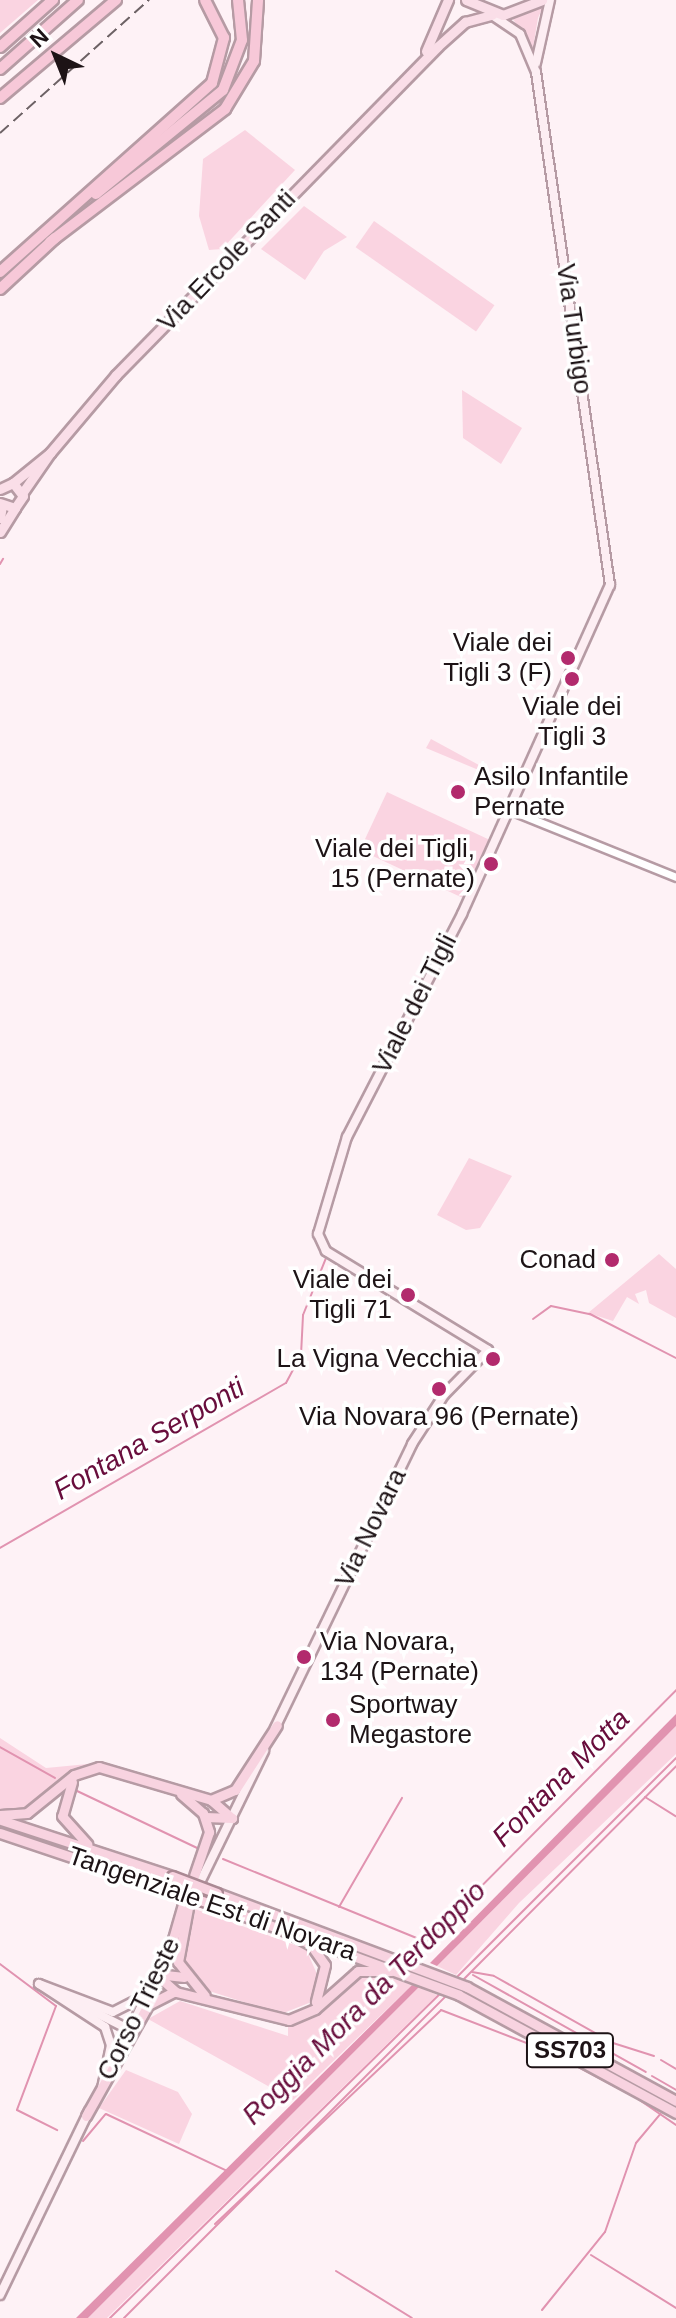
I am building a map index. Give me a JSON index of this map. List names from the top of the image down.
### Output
{
  "streets": {
    "highway": ["Tangenziale Est di Novara", "SS703"],
    "main road": [
      "Via Ercole Santi",
      "Via Turbigo",
      "Viale dei Tigli",
      "Via Novara",
      "Corso Trieste"
    ]
  },
  "crossings": [
    ["Via Ercole Santi", "Via Turbigo"],
    ["Via Turbigo", "Viale dei Tigli"],
    ["Viale dei Tigli", "Via Novara"],
    ["Via Novara", "Corso Trieste"],
    ["Tangenziale Est di Novara", "SS703"]
  ],
  "water": ["Fontana Serponti", "Fontana Motta", "Roggia Mora da Terdoppio"],
  "places": [
    "Viale dei Tigli 3 (F)",
    "Viale dei Tigli 3",
    "Asilo Infantile Pernate",
    "Viale dei Tigli, 15 (Pernate)",
    "Conad",
    "Viale dei Tigli 71",
    "La Vigna Vecchia",
    "Via Novara 96 (Pernate)",
    "Via Novara, 134 (Pernate)",
    "Sportway Megastore"
  ],
  "north": "top left"
}
